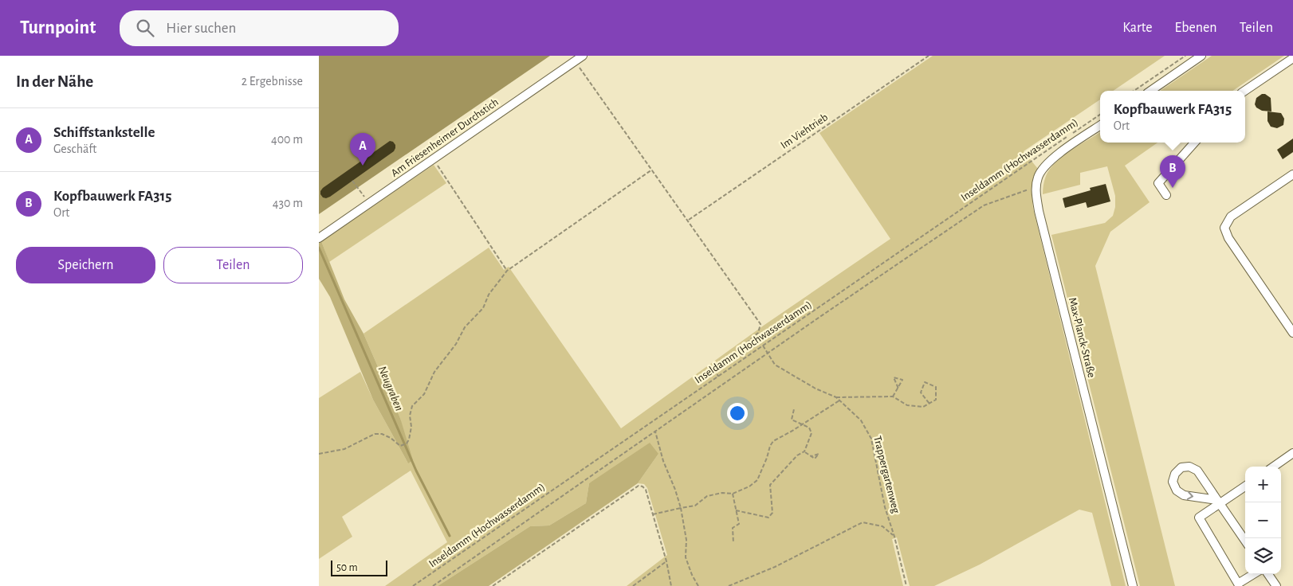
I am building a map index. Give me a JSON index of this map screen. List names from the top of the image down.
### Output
{
  "streets": {
    "street": ["Am Friesenheimer Durchstich", "Max-Planck-Straße"],
    "path": ["Im Viehtrieb", "Inseldamm (Hochwasserdamm)", "Trappergartenweg"]
  },
  "crossings": [
    ["Inseldamm (Hochwasserdamm)", "Trappergartenweg"]
  ],
  "water": ["Neugraben"],
  "scale_bar": "50 m",
  "page": {
    "header": "Turnpoint",
    "search": "Hier suchen",
    "nav": ["Karte", "Ebenen", "Teilen"],
    "heading": ["In der Nähe", "2 Ergebnisse"],
    "popup": ["Kopfbauwerk FA315", "Ort"],
    "list": [
      {
        "mark": "A",
        "name": "Schiffstankstelle",
        "note": "Geschäft",
        "value": "400 m"
      },
      {
        "mark": "B",
        "name": "Kopfbauwerk FA315",
        "note": "Ort",
        "value": "430 m"
      }
    ],
    "pins": ["A", "B"],
    "buttons": ["Speichern", "Teilen"],
    "map_buttons": ["+", "−"],
    "scale": "50 m"
  }
}
